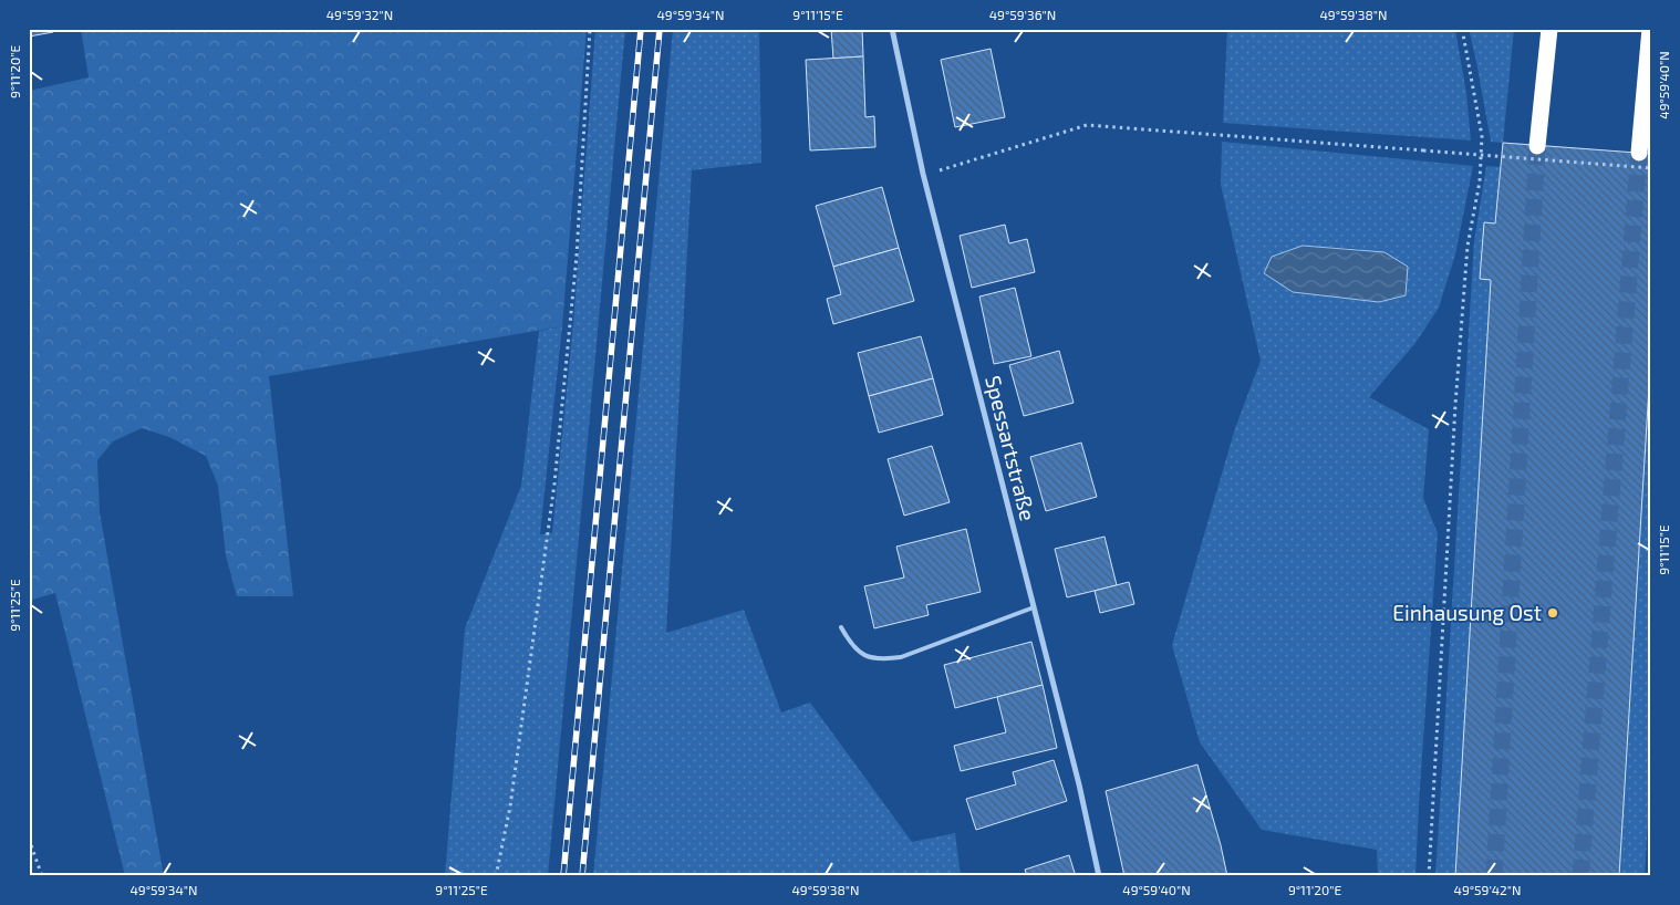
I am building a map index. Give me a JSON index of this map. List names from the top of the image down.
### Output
{
  "streets": {
    "street": ["Spessartstraße"]
  },
  "places": ["Einhausung Ost"],
  "coordinates": [
    "49°59'32\"N",
    "49°59'34\"N",
    "9°11'15\"E",
    "49°59'36\"N",
    "49°59'38\"N",
    "9°11'20\"E",
    "49°59'40\"N",
    "9°11'25\"E",
    "49°59'42\"N"
  ]
}
